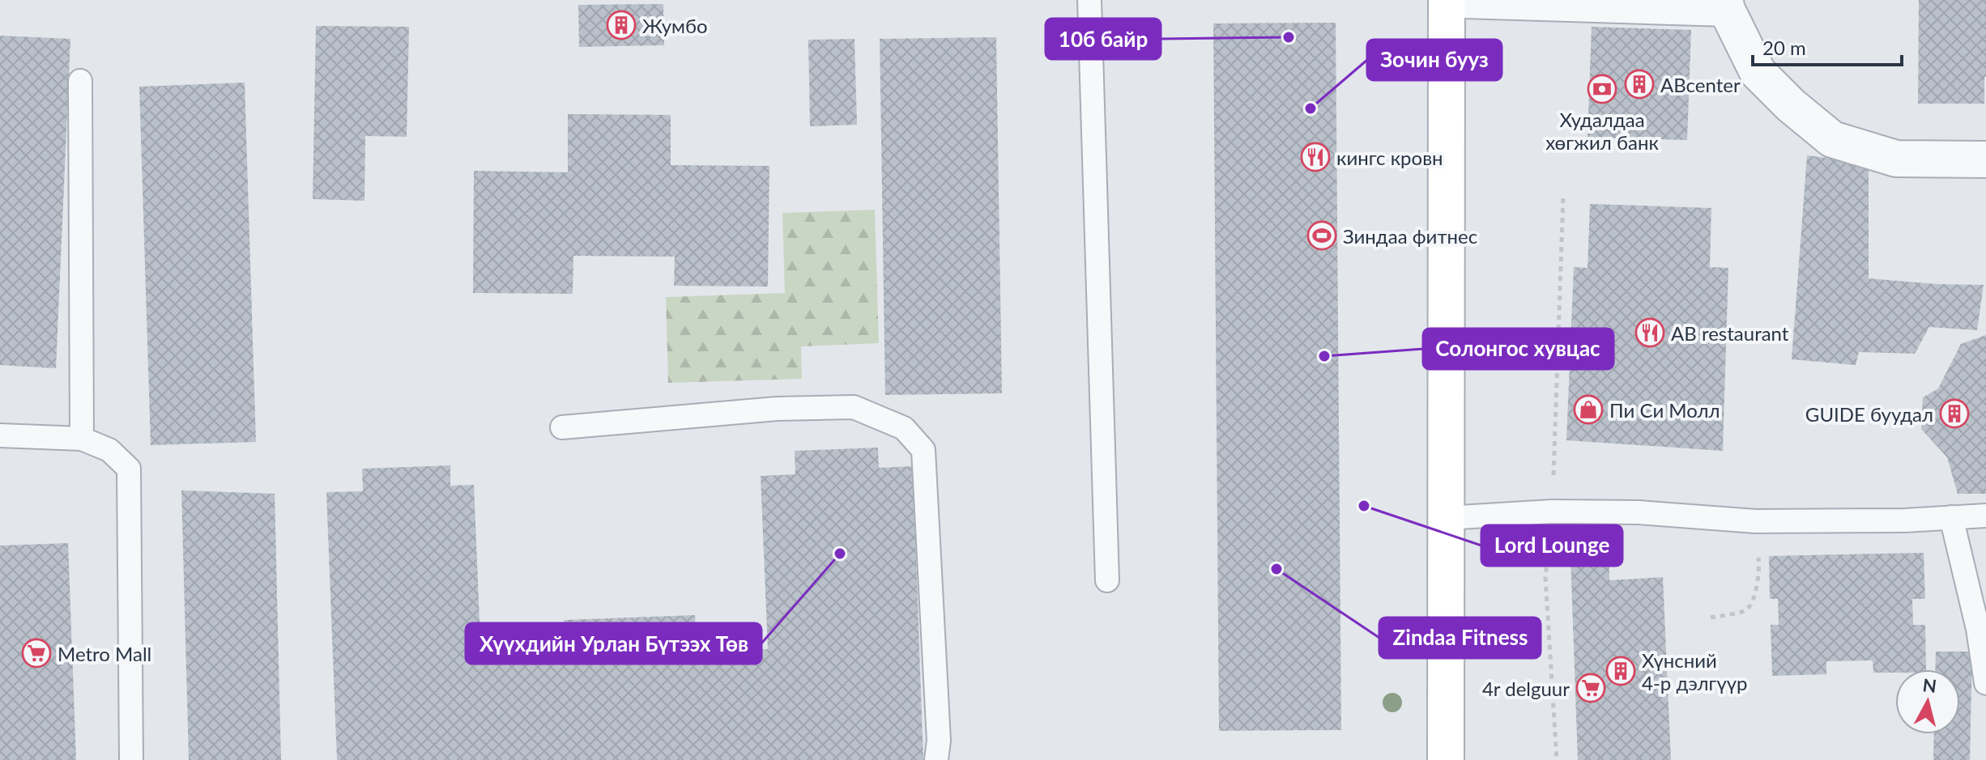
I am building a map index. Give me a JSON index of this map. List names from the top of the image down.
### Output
{
  "places": {
    "building": [
      "Жумбо",
      "ABcenter",
      "GUIDE буудал",
      "Хүнсний 4-р дэлгүүр"
    ],
    "other": [
      "10б байр",
      "Зочин бууз",
      "Солонгос хувцас",
      "Lord Lounge",
      "Хүүхдийн Урлан Бүтээх Төв",
      "Zindaa Fitness"
    ],
    "bank": ["Худалдаа хөгжил банк"],
    "restaurant": ["кингс кровн", "AB restaurant"],
    "sports": ["Зиндаа фитнес"],
    "shop": ["Пи Си Молл"],
    "supermarket": ["Metro Mall", "4r delguur"]
  },
  "scale_bar": "20 m",
  "north": "top"
}
